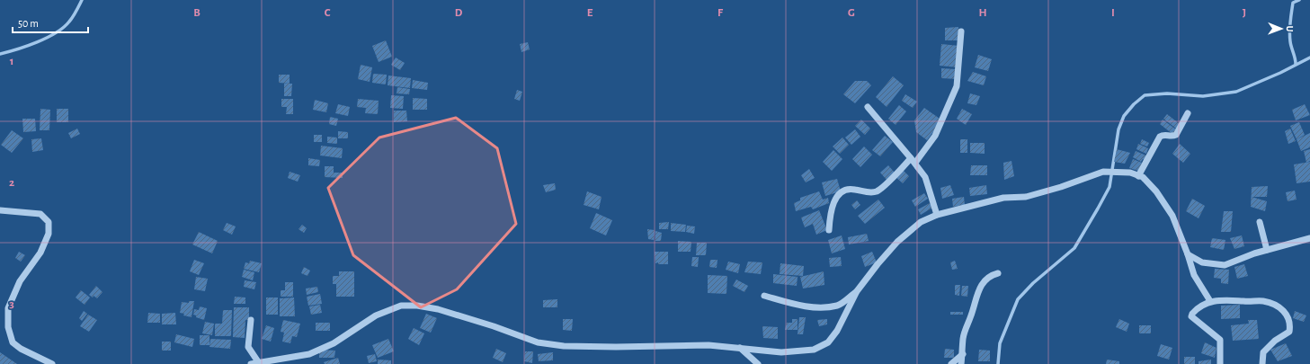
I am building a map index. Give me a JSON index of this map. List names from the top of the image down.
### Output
{
  "scale_bar": "50 m",
  "north": "right",
  "grid": {
    "columns": [
      "B",
      "C",
      "D",
      "E",
      "F",
      "G",
      "H",
      "I",
      "J"
    ],
    "rows": ["1", "2", "3"]
  }
}
